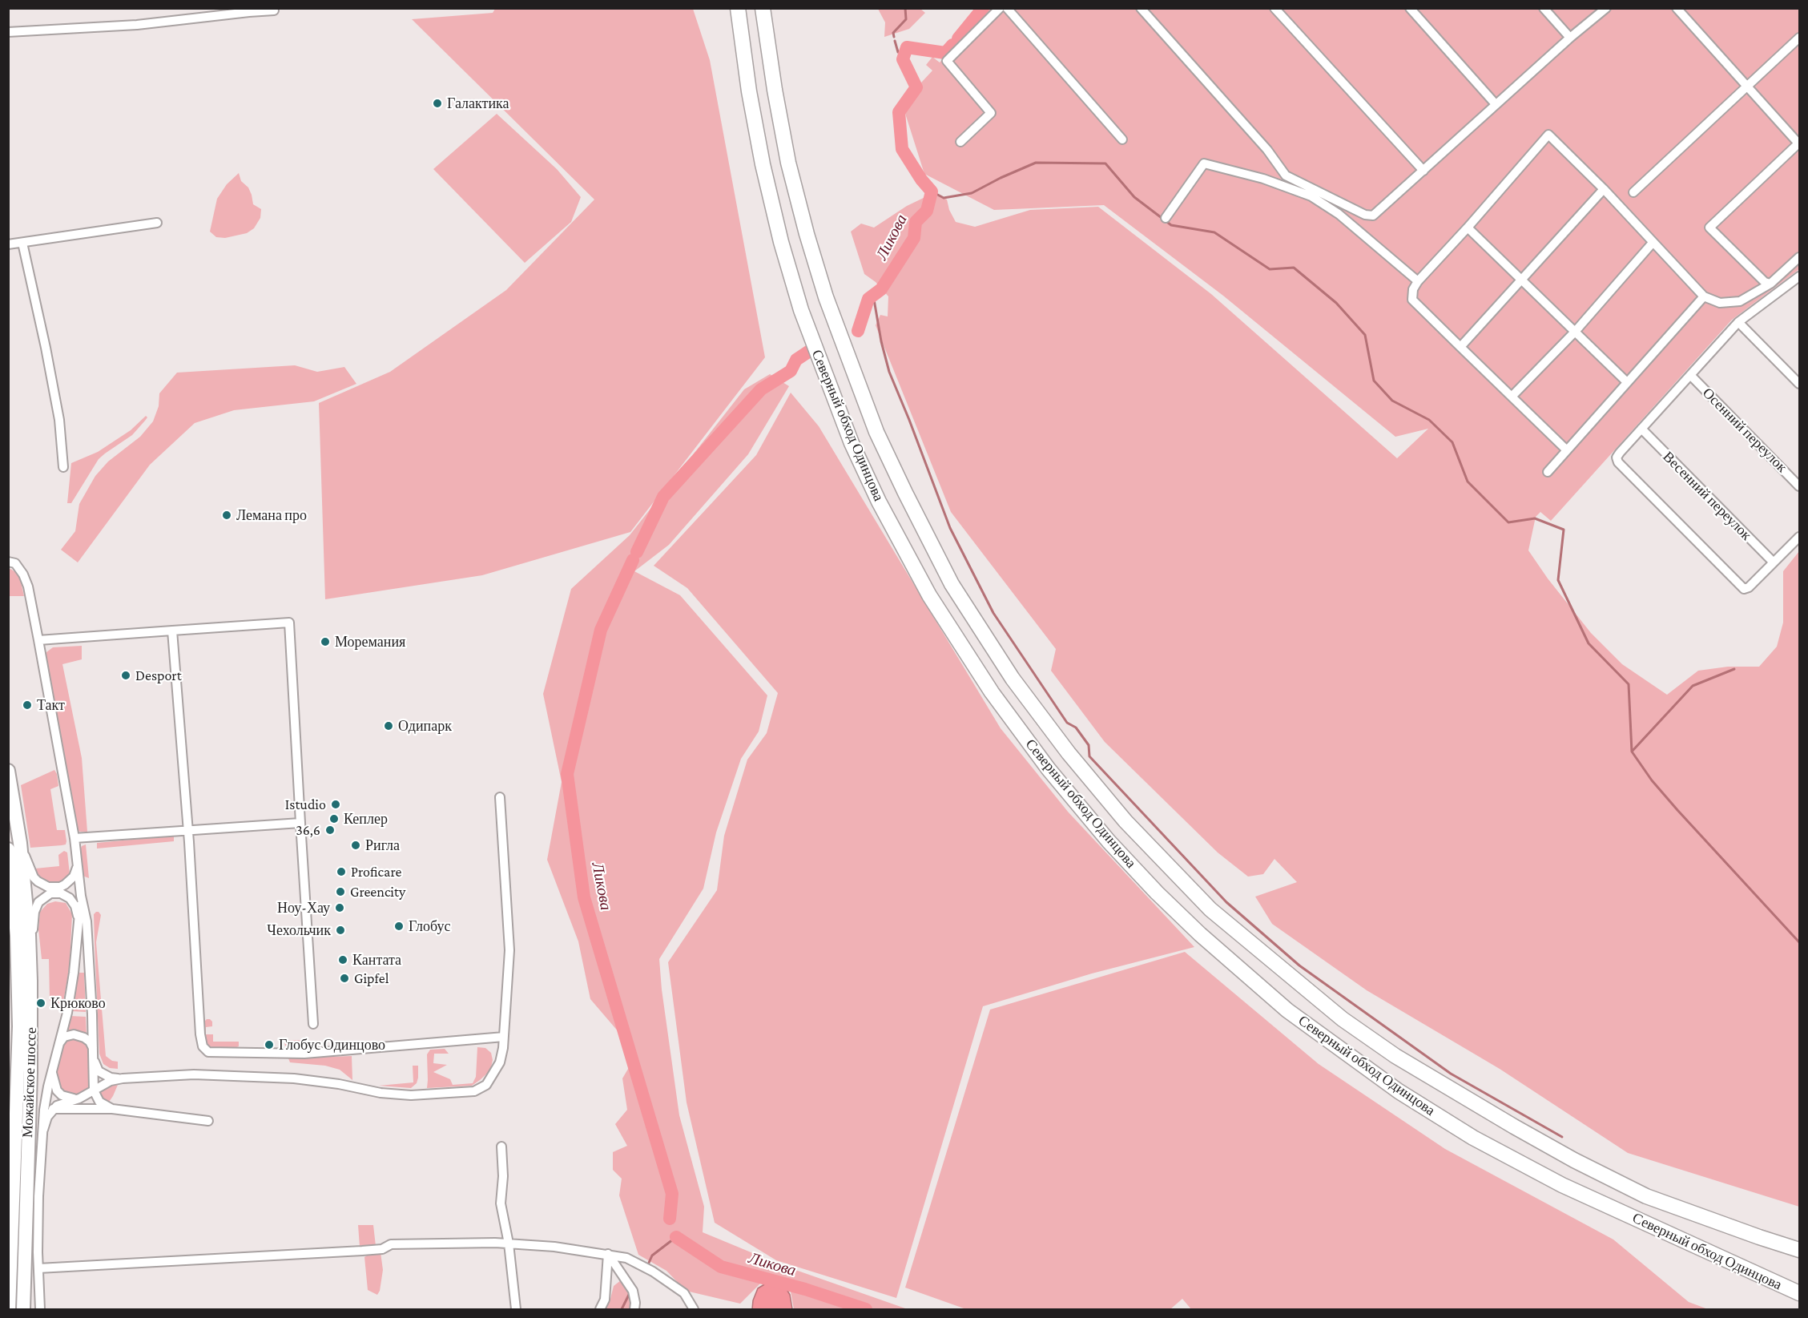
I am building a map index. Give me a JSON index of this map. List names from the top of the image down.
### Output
{
  "streets": {
    "highway": ["Северный обход Одинцова"],
    "main road": ["Можайское шоссе"],
    "street": ["Осенний переулок", "Весенний переулок"]
  },
  "water": ["Ликова"],
  "places": [
    "Галактика",
    "Лемана про",
    "Моремания",
    "Desport",
    "Такт",
    "Одипарк",
    "Istudio",
    "Кеплер",
    "36,6",
    "Ригла",
    "Proficare",
    "Greencity",
    "Ноу-Хау",
    "Глобус",
    "Чехольчик",
    "Кантата",
    "Gipfel",
    "Крюково",
    "Глобус Одинцово"
  ]
}
